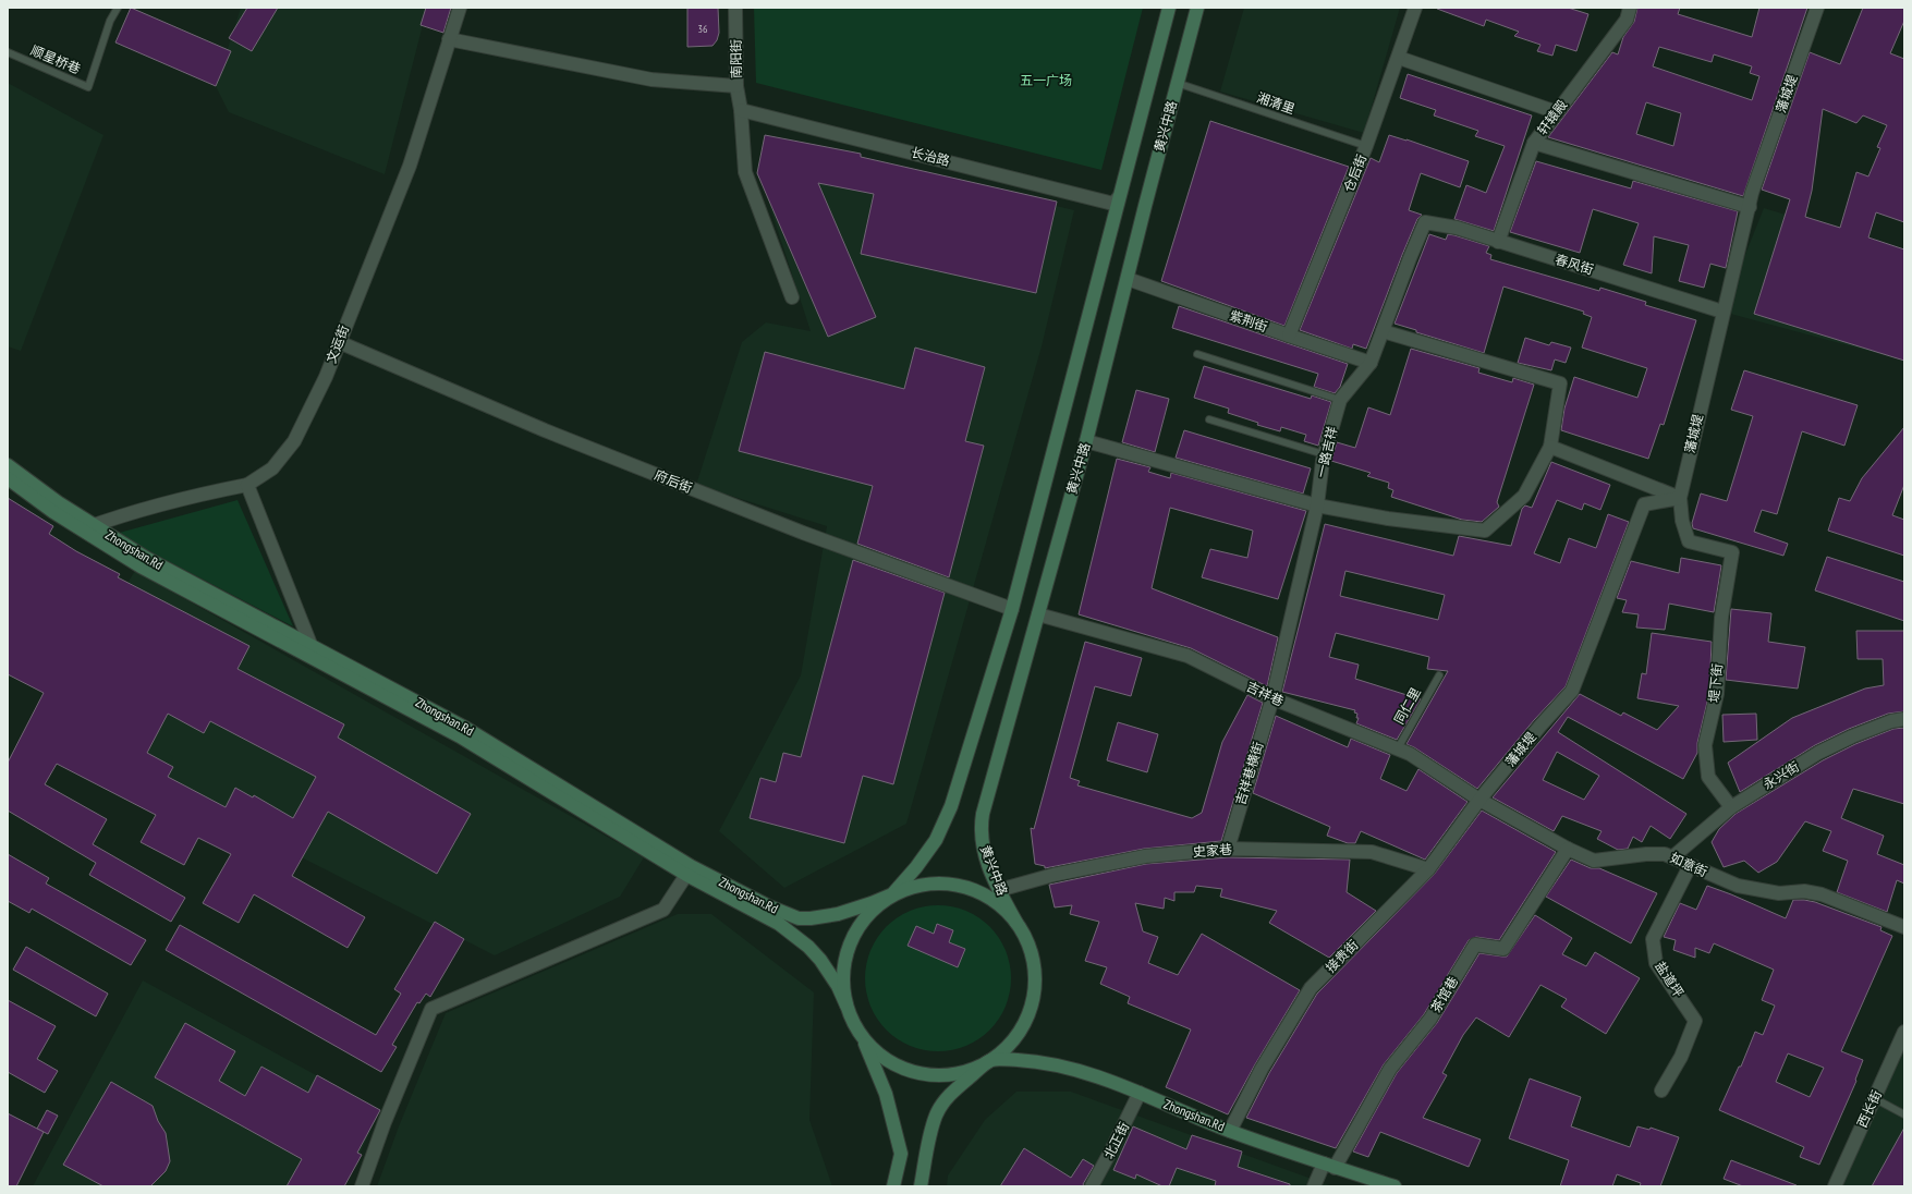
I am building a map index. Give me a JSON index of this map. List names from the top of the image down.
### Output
{
  "streets": {
    "main road": ["黄兴中路", "Zhongshan.Rd"],
    "street": [
      "南阳街",
      "藩城堤",
      "轩辕殿",
      "长治路",
      "仓后街",
      "春风街",
      "紫荆街",
      "文运街",
      "一路吉祥",
      "府后街",
      "堤下街",
      "吉祥巷",
      "吉祥巷横街",
      "永兴街",
      "史家巷",
      "如意街",
      "接贵街",
      "盐道坪",
      "茶馆巷",
      "西长街",
      "北正街"
    ],
    "lane": ["顺星桥巷", "湘清里", "同仁里"]
  },
  "crossings": [
    ["南阳街", "长治路"],
    ["藩城堤", "春风街"],
    ["藩城堤", "堤下街"],
    ["藩城堤", "吉祥巷"],
    ["藩城堤", "如意街"],
    ["藩城堤", "接贵街"],
    ["湘清里", "黄兴中路"],
    ["湘清里", "仓后街"],
    ["轩辕殿", "春风街"],
    ["黄兴中路", "紫荆街"],
    ["黄兴中路", "Zhongshan.Rd"],
    ["黄兴中路", "吉祥巷"],
    ["黄兴中路", "史家巷"],
    ["仓后街", "紫荆街"],
    ["春风街", "一路吉祥"],
    ["紫荆街", "一路吉祥"],
    ["文运街", "府后街"],
    ["一路吉祥", "吉祥巷"],
    ["一路吉祥", "吉祥巷横街"],
    ["Zhongshan.Rd", "接贵街"],
    ["Zhongshan.Rd", "茶馆巷"],
    ["Zhongshan.Rd", "北正街"],
    ["堤下街", "永兴街"],
    ["吉祥巷", "同仁里"],
    ["吉祥巷", "吉祥巷横街"],
    ["吉祥巷", "如意街"],
    ["吉祥巷", "接贵街"],
    ["吉祥巷横街", "史家巷"],
    ["永兴街", "如意街"],
    ["史家巷", "接贵街"],
    ["如意街", "接贵街"],
    ["如意街", "盐道坪"],
    ["如意街", "茶馆巷"]
  ],
  "parks": ["五一广场"],
  "house_numbers": ["36"]
}
